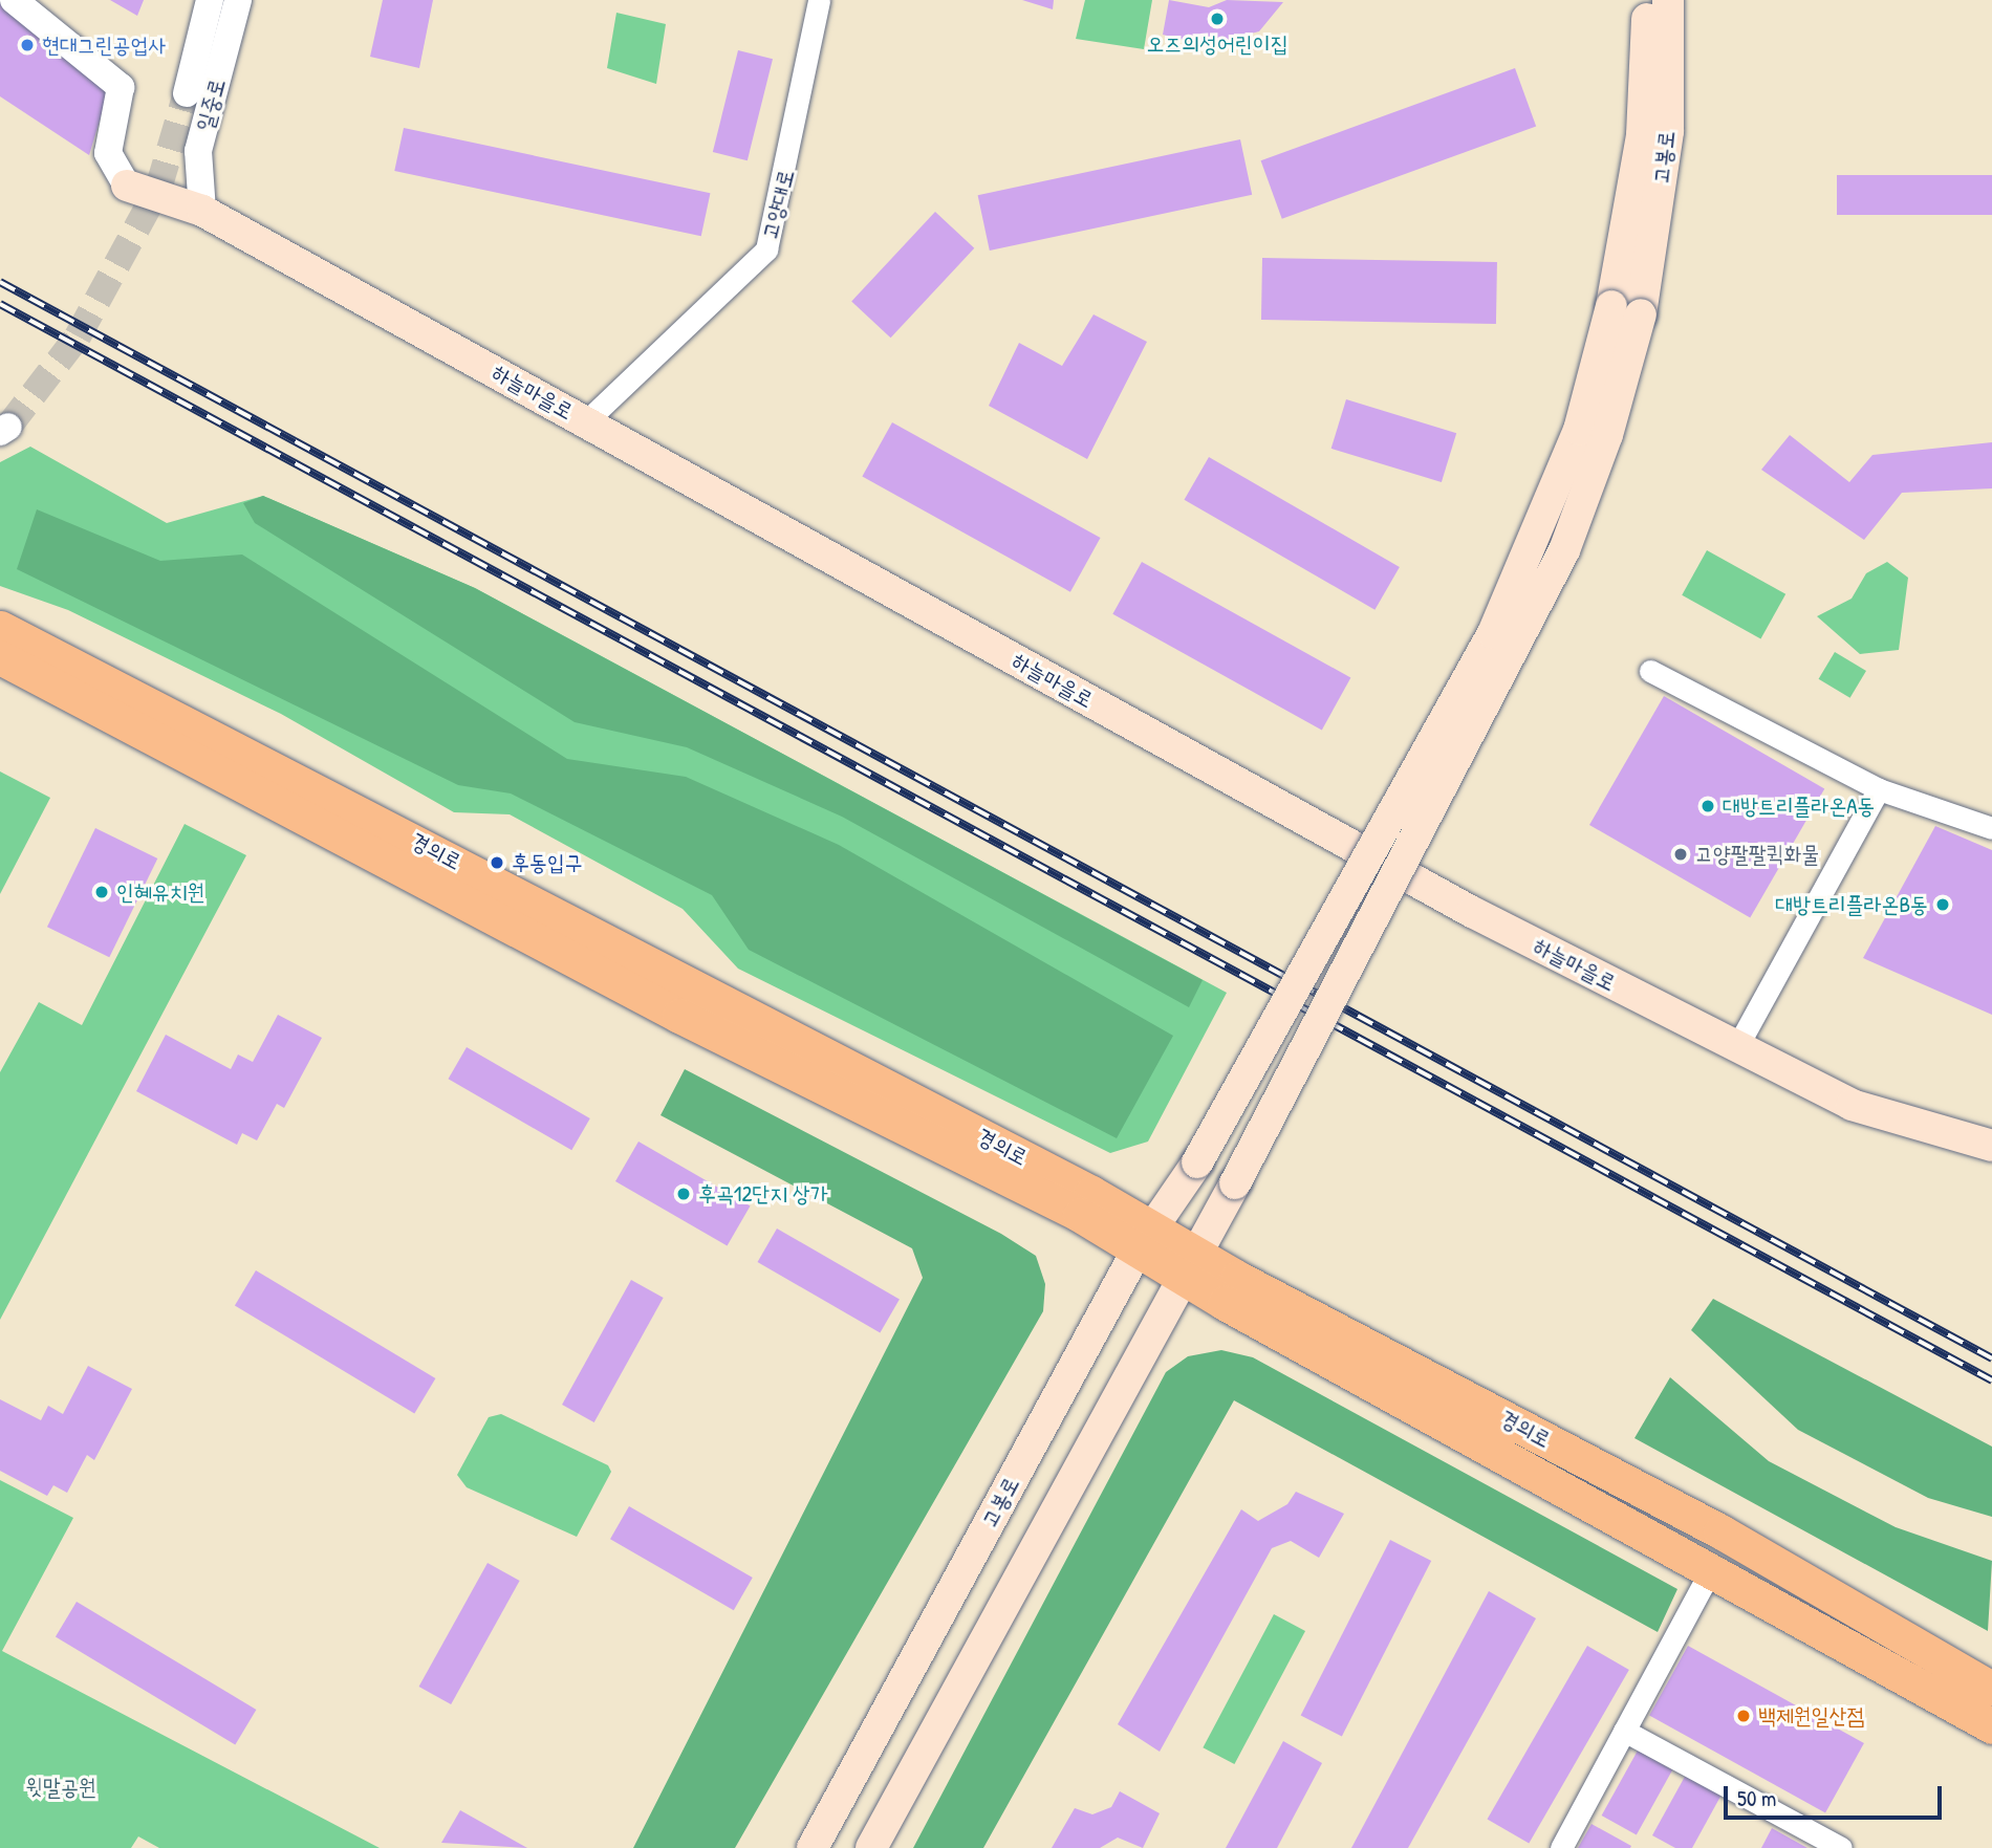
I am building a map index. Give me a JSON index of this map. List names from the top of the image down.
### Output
{
  "streets": {
    "main road": ["고봉로", "하늘마을로", "경의로"],
    "street": ["일중로", "고양대로"]
  },
  "crossings": [
    ["일중로", "하늘마을로"],
    ["고봉로", "경의로"],
    ["고양대로", "하늘마을로"]
  ],
  "parks": ["윗말공원"],
  "places": [
    "오즈의성어린이집",
    "현대그린공업사",
    "대방트리플라온A동",
    "고양팔팔퀵화물",
    "후동입구",
    "인혜유치원",
    "대방트리플라온B동",
    "후곡12단지 상가",
    "백제원일산점"
  ],
  "scale_bar": "50 m"
}
